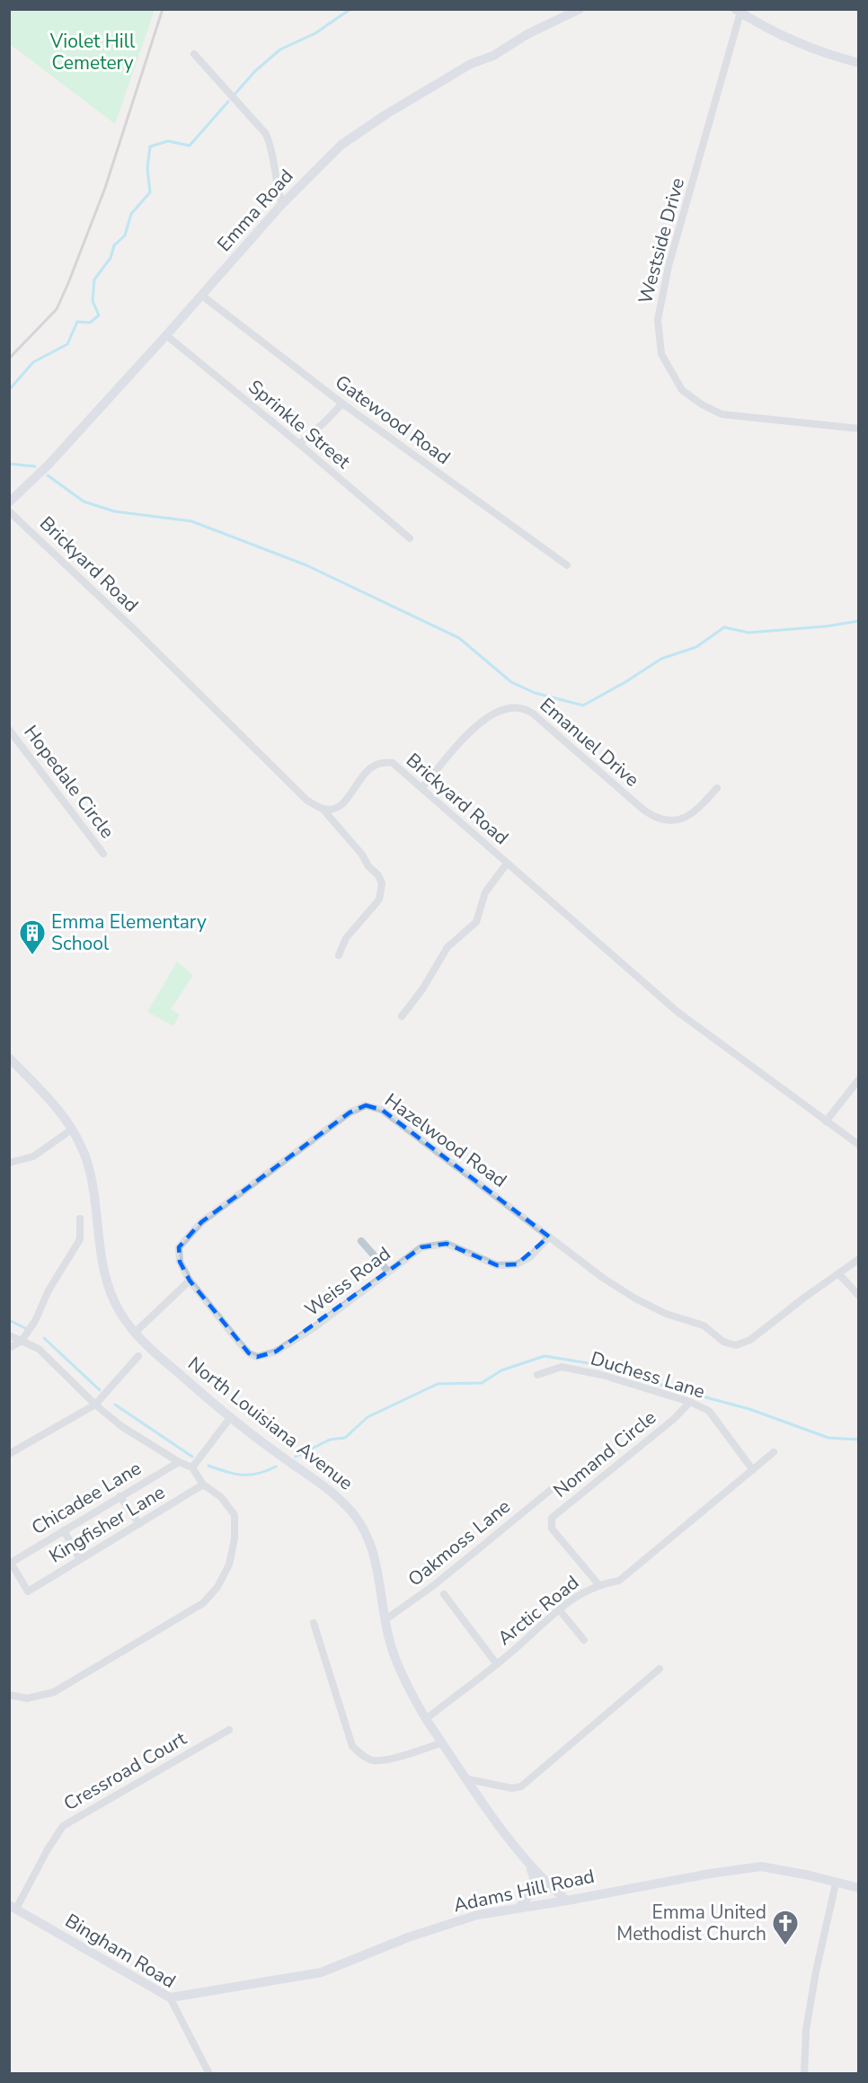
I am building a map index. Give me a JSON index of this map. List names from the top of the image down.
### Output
{
  "streets": {
    "street": [
      "Emma Road",
      "Westside Drive",
      "Gatewood Road",
      "Sprinkle Street",
      "Brickyard Road",
      "Emanuel Drive",
      "Hopedale Circle",
      "Hazelwood Road",
      "Weiss Road",
      "Duchess Lane",
      "North Louisiana Avenue",
      "Nomand Circle",
      "Chicadee Lane",
      "Kingfisher Lane",
      "Oakmoss Lane",
      "Arctic Road",
      "Cressroad Court",
      "Adams Hill Road",
      "Bingham Road"
    ]
  },
  "crossings": [
    ["Emma Road", "Gatewood Road"],
    ["Emma Road", "Sprinkle Street"],
    ["Brickyard Road", "Emanuel Drive"],
    ["Hazelwood Road", "Weiss Road"],
    ["Duchess Lane", "Nomand Circle"],
    ["Duchess Lane", "Arctic Road"],
    ["North Louisiana Avenue", "Oakmoss Lane"],
    ["North Louisiana Avenue", "Arctic Road"],
    ["North Louisiana Avenue", "Adams Hill Road"],
    ["Nomand Circle", "Arctic Road"],
    ["Chicadee Lane", "Kingfisher Lane"],
    ["Cressroad Court", "Bingham Road"],
    ["Adams Hill Road", "Bingham Road"]
  ],
  "parks": ["Violet Hill Cemetery"],
  "places": {
    "building": ["Emma Elementary School"],
    "church": ["Emma United Methodist Church"]
  }
}
